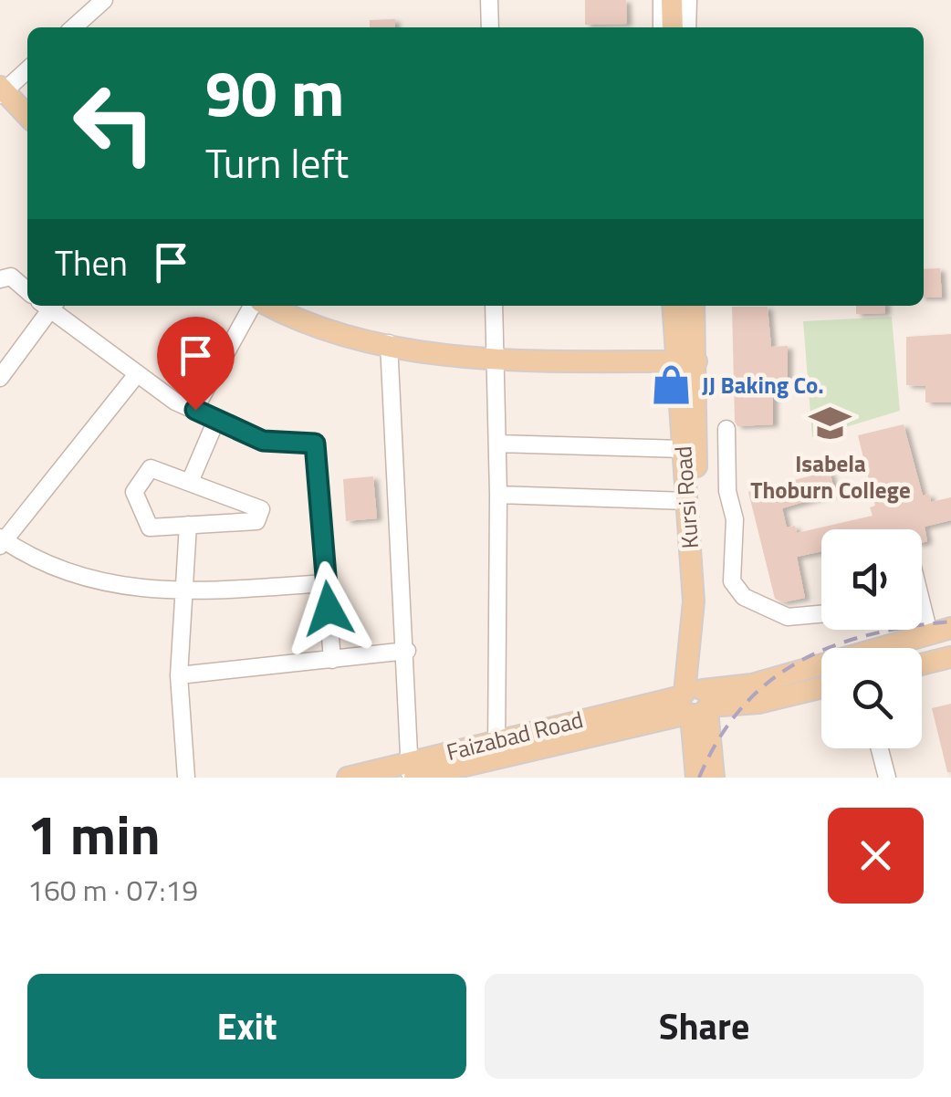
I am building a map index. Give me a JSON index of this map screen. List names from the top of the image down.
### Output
{
  "streets": {
    "main road": ["Kursi Road", "Faizabad Road"]
  },
  "crossings": [
    ["Kursi Road", "Faizabad Road"]
  ],
  "places": {
    "shop": ["JJ Baking Co."],
    "school or university": ["Isabela Thoburn College"]
  },
  "page": {
    "turn": ["90 m", "Turn left"],
    "then": "Then",
    "heading": ["1 min", "160 m · 07:19"],
    "buttons": ["Exit", "Share"]
  }
}
